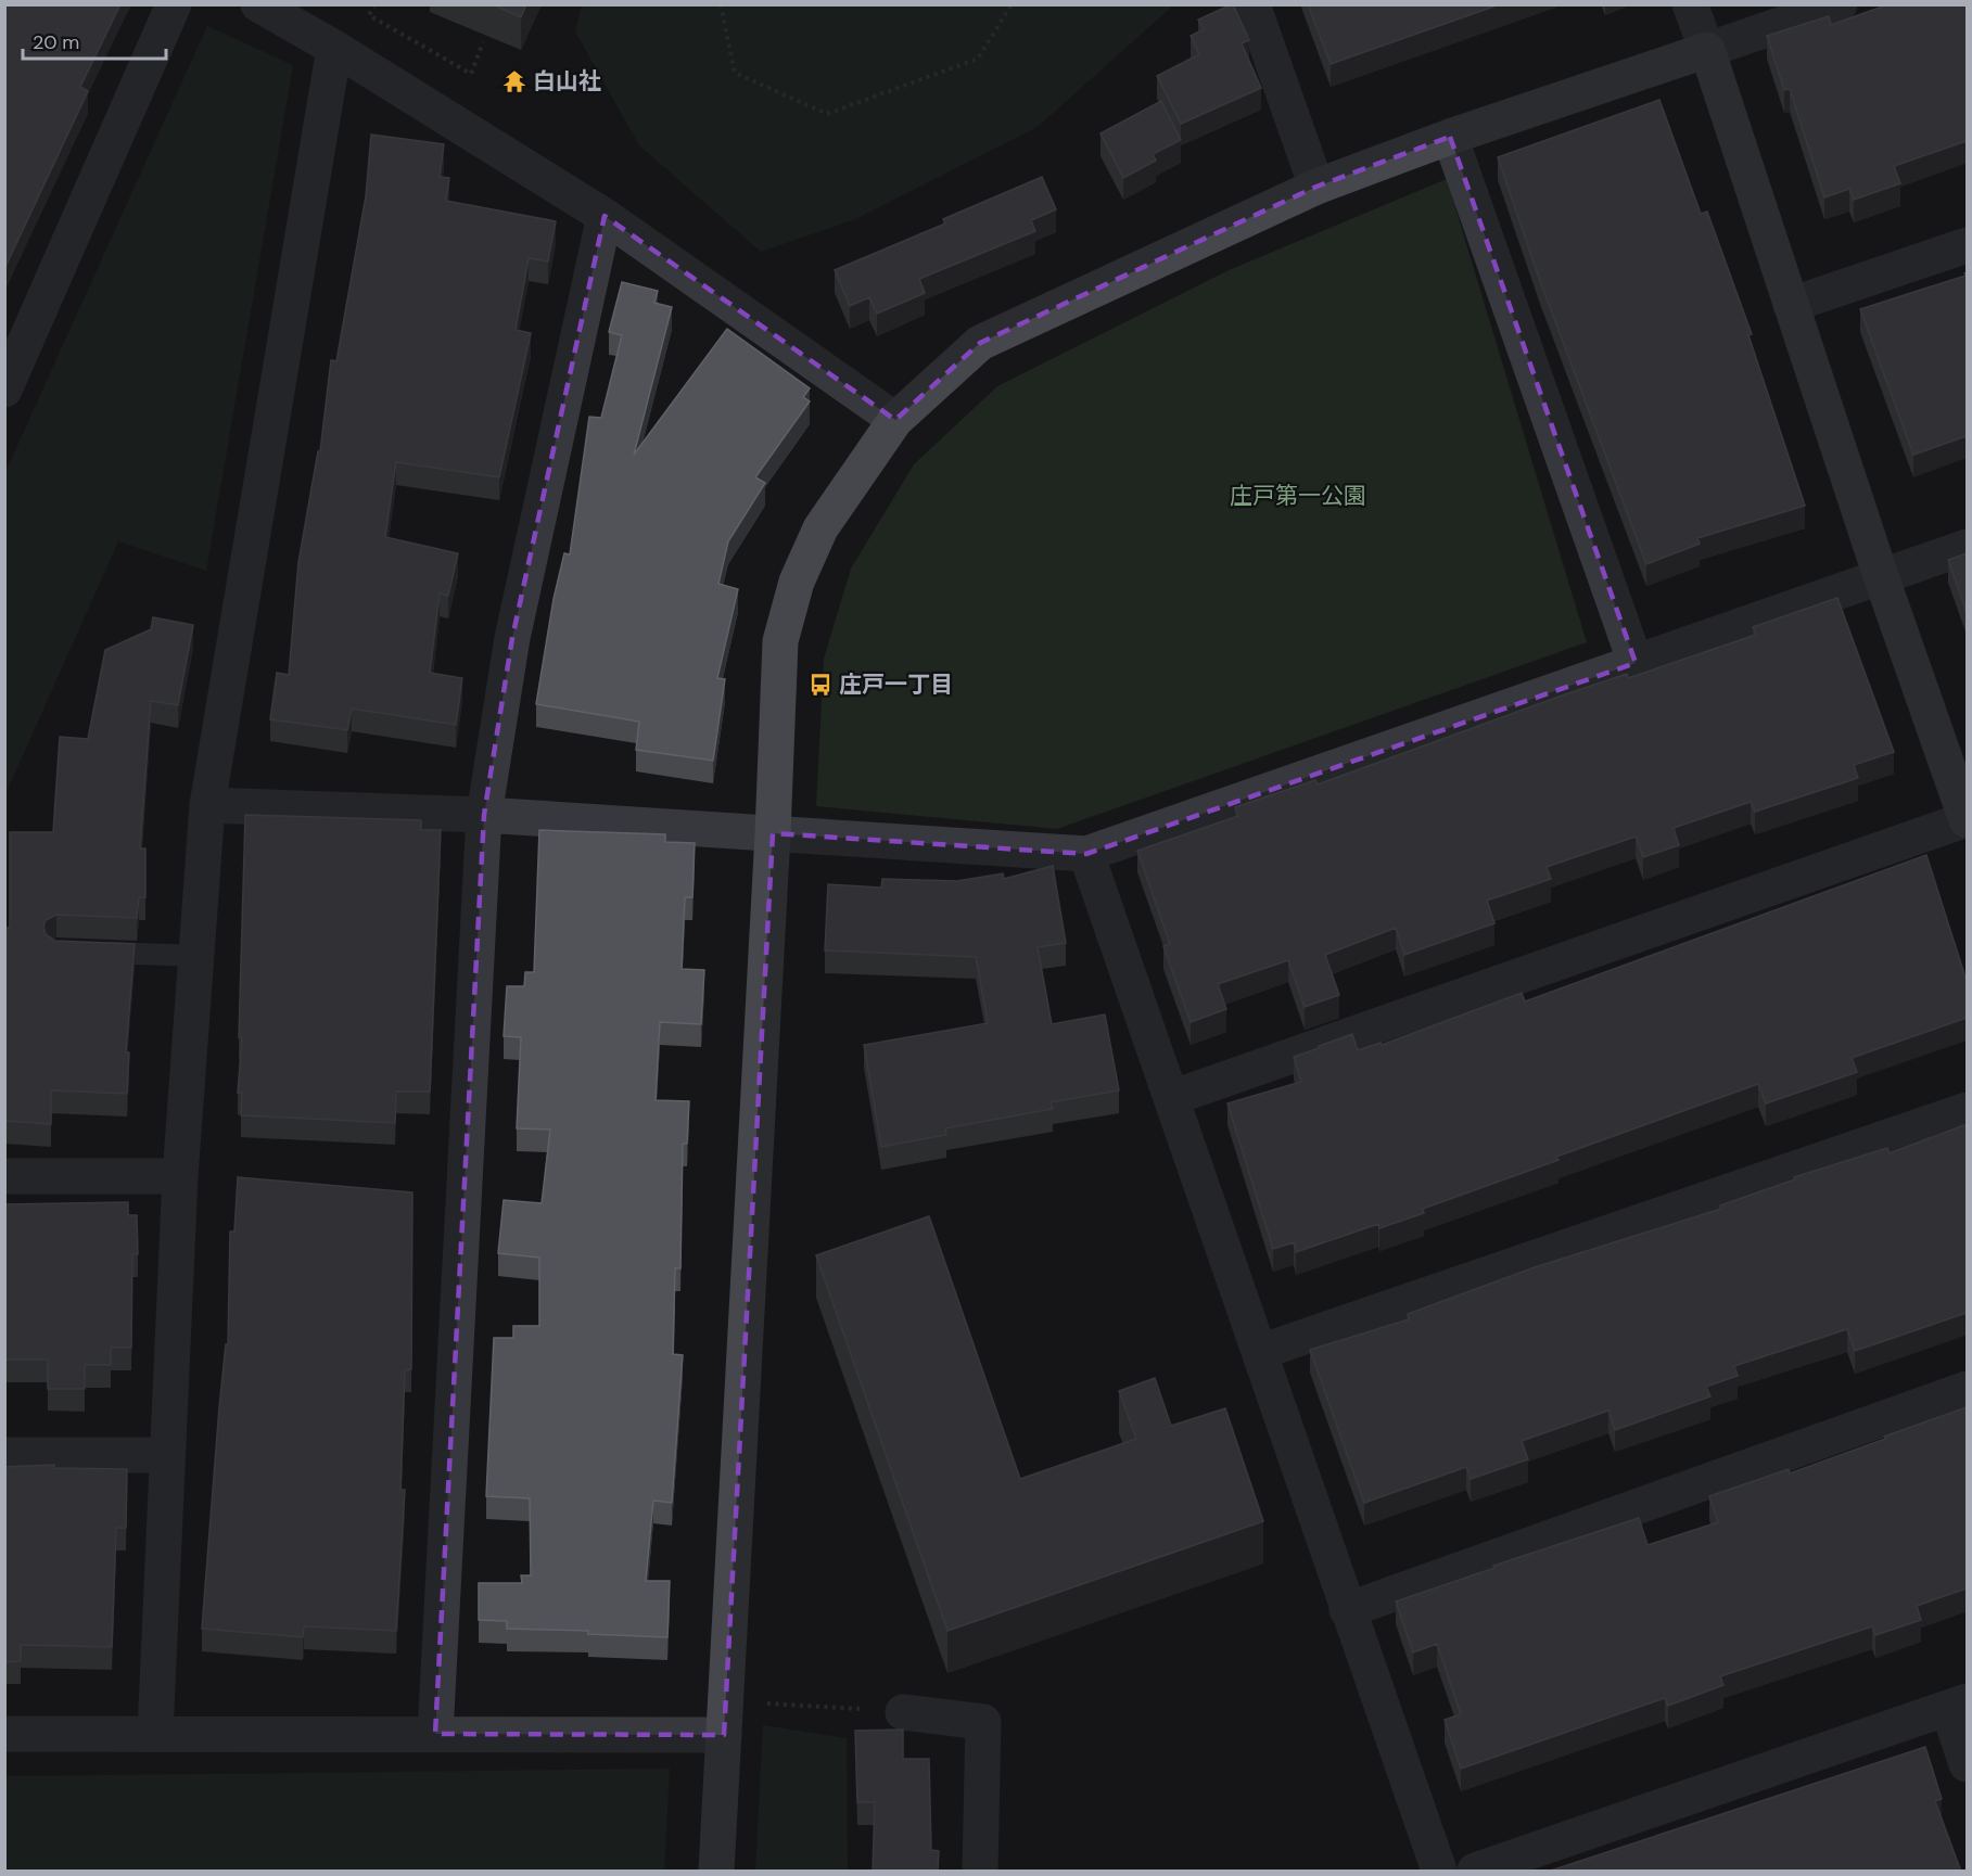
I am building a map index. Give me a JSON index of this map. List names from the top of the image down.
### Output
{
  "parks": ["庄戸第一公園"],
  "places": {
    "temple": ["白山社"],
    "bus stop": ["庄戸一丁目"]
  },
  "scale_bar": "20 m"
}
